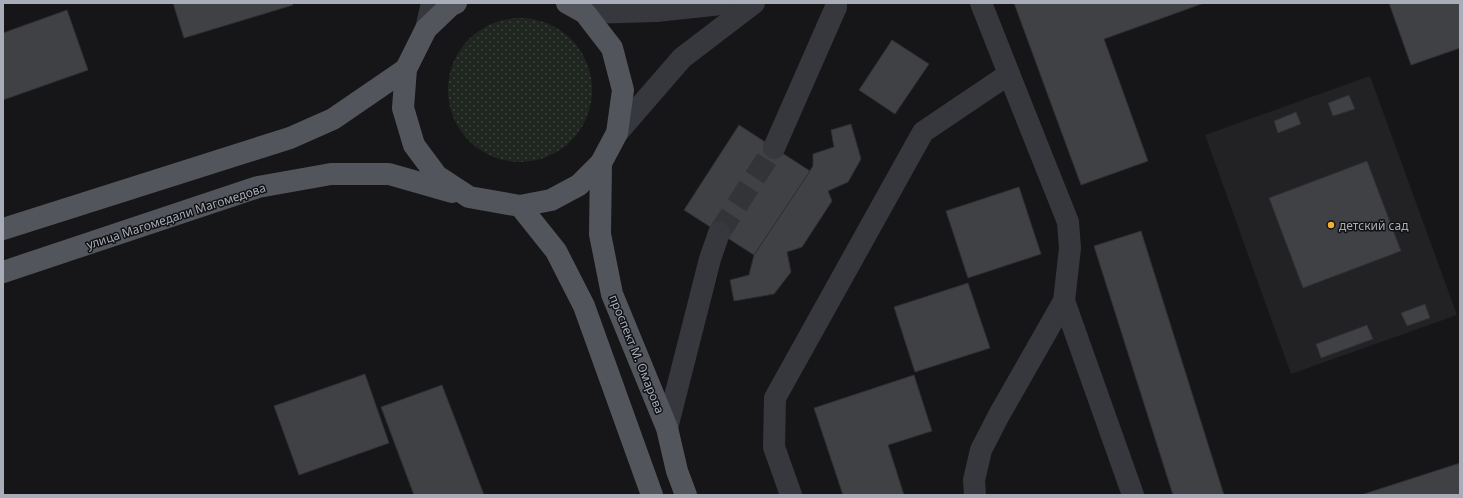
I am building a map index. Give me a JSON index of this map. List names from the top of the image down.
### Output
{
  "streets": {
    "main road": ["улица Магомедали Магомедова", "проспект М. Омарова"]
  },
  "places": ["детский сад"]
}
